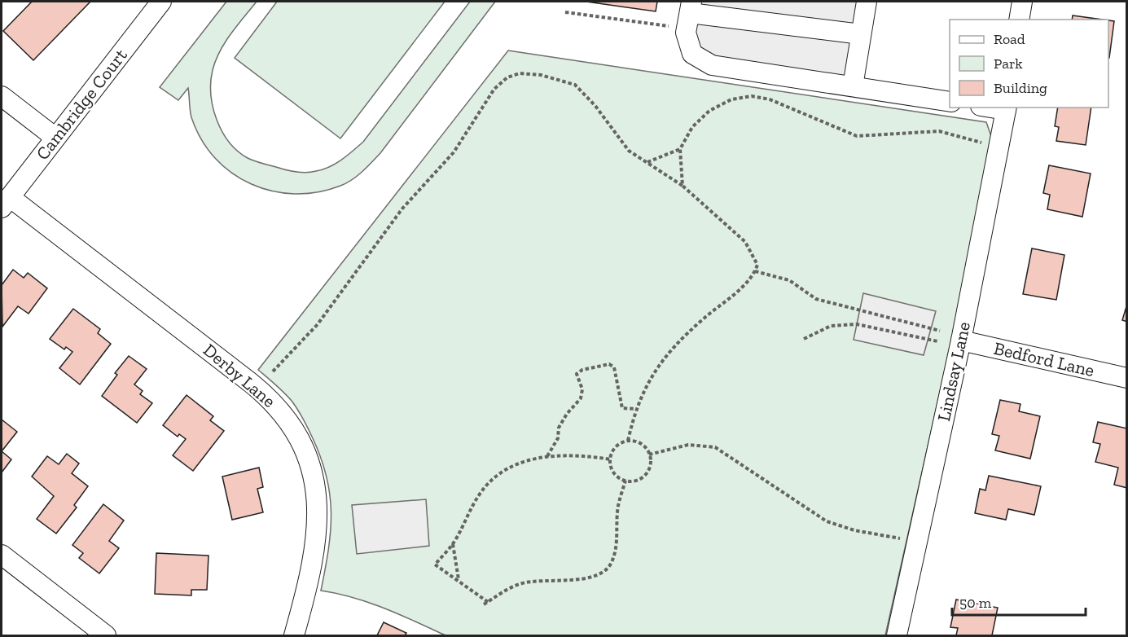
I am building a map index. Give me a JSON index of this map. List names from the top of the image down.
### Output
{
  "streets": {
    "street": [
      "Cambridge Court",
      "Bedford Lane",
      "Lindsay Lane",
      "Derby Lane"
    ]
  },
  "crossings": [
    ["Cambridge Court", "Derby Lane"],
    ["Bedford Lane", "Lindsay Lane"]
  ],
  "legend": ["Road", "Park", "Building"],
  "scale_bar": "50 m"
}
